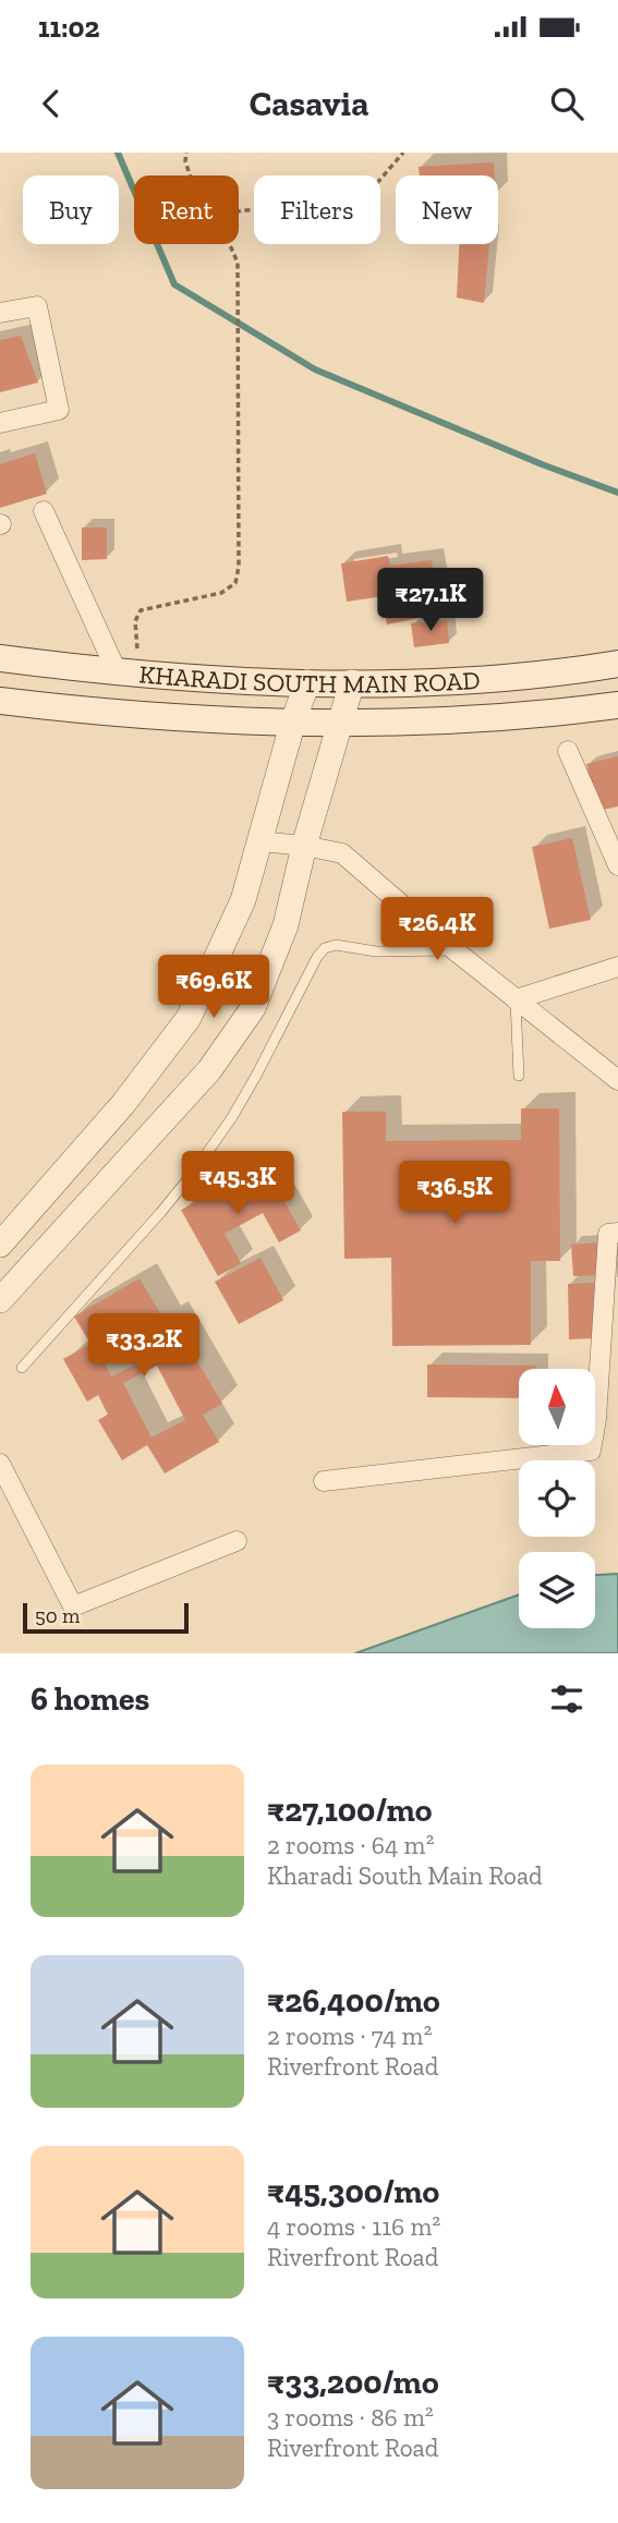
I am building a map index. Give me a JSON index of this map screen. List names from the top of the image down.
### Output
{
  "streets": {
    "main road": ["KHARADI SOUTH MAIN ROAD"]
  },
  "scale_bar": "50 m",
  "north": "top",
  "page": {
    "status": "11:02",
    "header": "Casavia",
    "chip": [
      "Buy",
      "Rent",
      "Filters",
      "New"
    ],
    "price": [
      "₹27.1K",
      "₹26.4K",
      "₹69.6K",
      "₹45.3K",
      "₹36.5K",
      "₹33.2K"
    ],
    "scale": "50 m",
    "heading": "6 homes",
    "list": [
      {
        "name": "₹27,100/mo",
        "note": "2 rooms · 64 m² · Kharadi South Main Road"
      },
      {
        "name": "₹26,400/mo",
        "note": "2 rooms · 74 m² · Riverfront Road"
      },
      {
        "name": "₹45,300/mo",
        "note": "4 rooms · 116 m² · Riverfront Road"
      },
      {
        "name": "₹33,200/mo",
        "note": "3 rooms · 86 m² · Riverfront Road"
      }
    ]
  }
}
